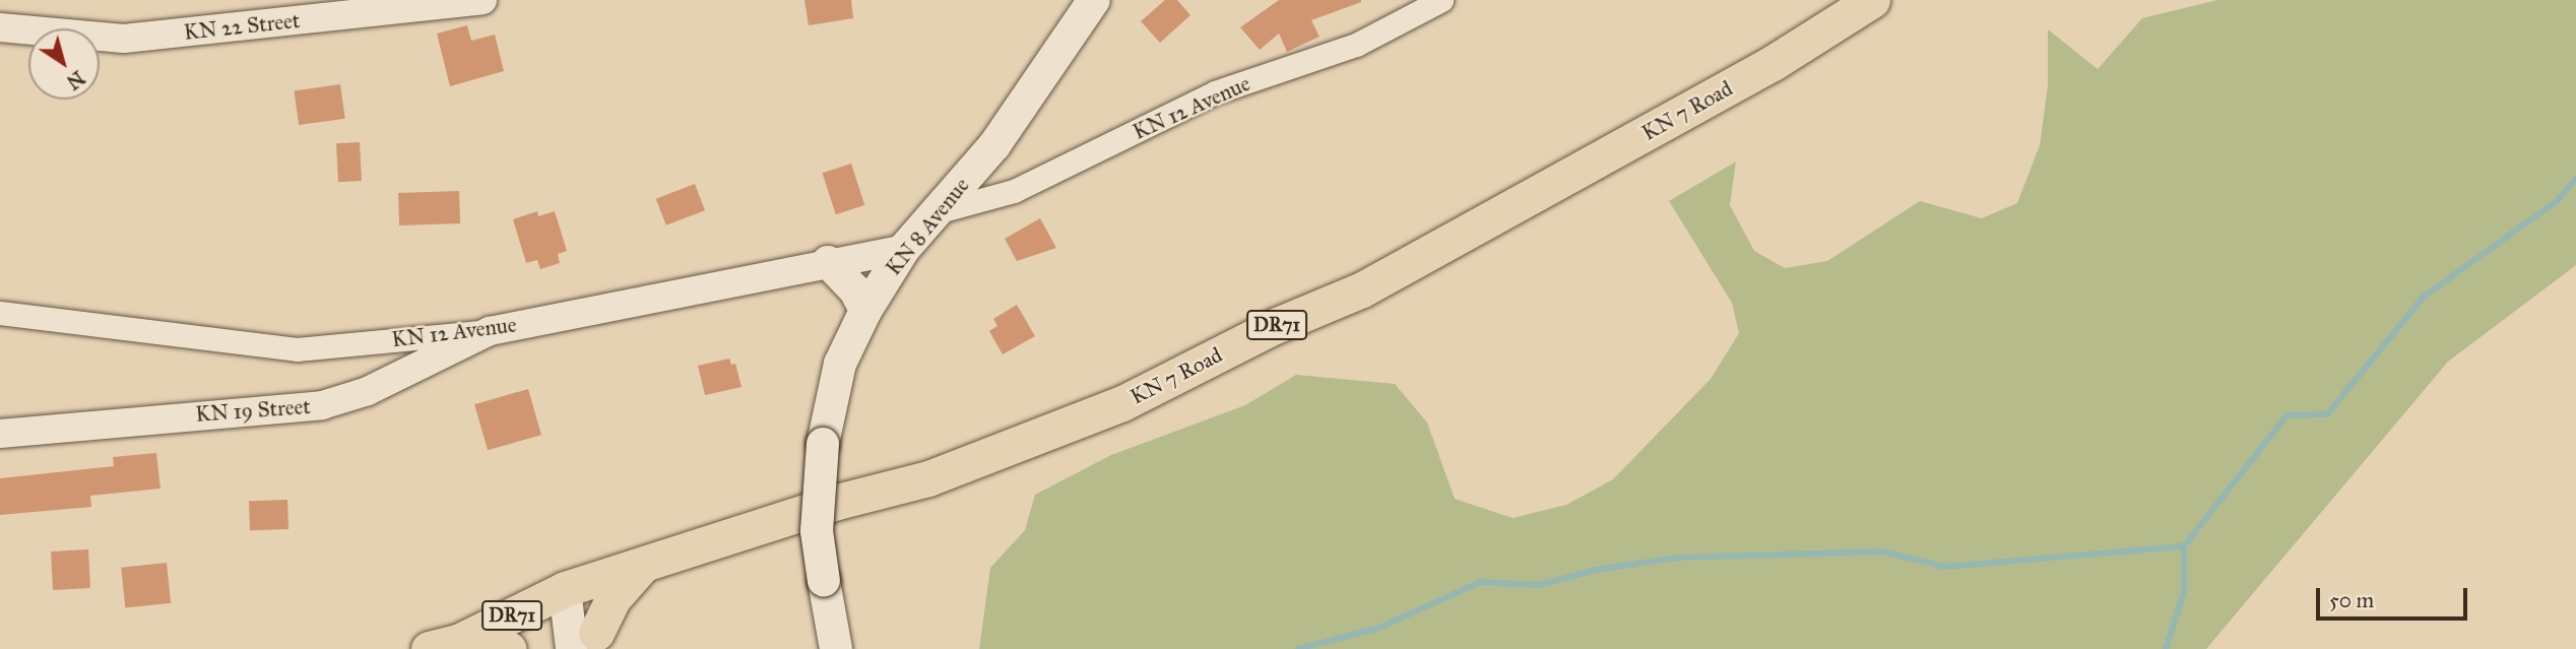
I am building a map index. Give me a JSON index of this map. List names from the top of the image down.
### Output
{
  "streets": {
    "main road": ["KN 7 Road", "KN 8 Avenue", "DR71"],
    "street": ["KN 22 Street", "KN 12 Avenue", "KN 19 Street"]
  },
  "crossings": [
    ["KN 12 Avenue", "KN 8 Avenue"],
    ["KN 12 Avenue", "KN 19 Street"],
    ["KN 7 Road", "DR71"]
  ],
  "scale_bar": "50 m",
  "north": "bottom right"
}
